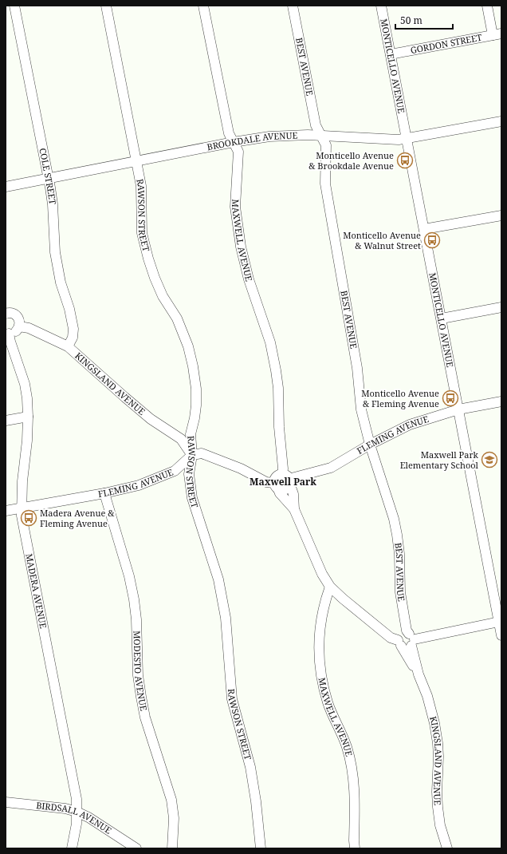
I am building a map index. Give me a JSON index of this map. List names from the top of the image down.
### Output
{
  "streets": {
    "street": [
      "GORDON STREET",
      "MONTICELLO AVENUE",
      "BEST AVENUE",
      "BROOKDALE AVENUE",
      "COLE STREET",
      "RAWSON STREET",
      "MAXWELL AVENUE",
      "KINGSLAND AVENUE",
      "FLEMING AVENUE",
      "MADERA AVENUE",
      "MODESTO AVENUE",
      "BIRDSALL AVENUE"
    ]
  },
  "crossings": [
    ["GORDON STREET", "MONTICELLO AVENUE"],
    ["MONTICELLO AVENUE", "BROOKDALE AVENUE"],
    ["MONTICELLO AVENUE", "FLEMING AVENUE"],
    ["BEST AVENUE", "BROOKDALE AVENUE"],
    ["BEST AVENUE", "KINGSLAND AVENUE"],
    ["BEST AVENUE", "FLEMING AVENUE"],
    ["BROOKDALE AVENUE", "COLE STREET"],
    ["BROOKDALE AVENUE", "RAWSON STREET"],
    ["BROOKDALE AVENUE", "MAXWELL AVENUE"],
    ["COLE STREET", "KINGSLAND AVENUE"],
    ["RAWSON STREET", "KINGSLAND AVENUE"],
    ["RAWSON STREET", "FLEMING AVENUE"],
    ["MAXWELL AVENUE", "KINGSLAND AVENUE"],
    ["MAXWELL AVENUE", "FLEMING AVENUE"],
    ["KINGSLAND AVENUE", "FLEMING AVENUE"],
    ["FLEMING AVENUE", "MADERA AVENUE"],
    ["FLEMING AVENUE", "MODESTO AVENUE"],
    ["MADERA AVENUE", "BIRDSALL AVENUE"]
  ],
  "districts": ["Maxwell Park"],
  "places": {
    "bus stop": [
      "Monticello Avenue & Brookdale Avenue",
      "Monticello Avenue & Walnut Street",
      "Monticello Avenue & Fleming Avenue",
      "Madera Avenue & Fleming Avenue"
    ],
    "school or university": ["Maxwell Park Elementary School"]
  },
  "scale_bar": "50 m"
}
